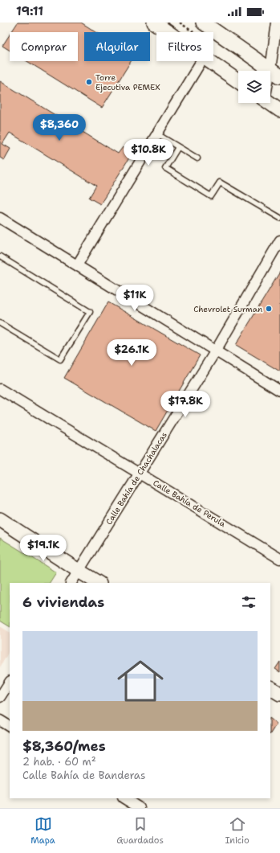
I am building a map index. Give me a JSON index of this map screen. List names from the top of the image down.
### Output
{
  "streets": {
    "street": ["Calle Bahía de Chachalacas", "Calle Bahía de Perula"]
  },
  "crossings": [
    ["Calle Bahía de Chachalacas", "Calle Bahía de Perula"]
  ],
  "places": ["Torre Ejecutiva PEMEX", "Chevrolet Surman"],
  "page": {
    "status": "19:11",
    "chip": ["Comprar", "Alquilar", "Filtros"],
    "price": [
      "$8,360",
      "$10.8K",
      "$11K",
      "$26.1K",
      "$17.8K",
      "$19.1K"
    ],
    "heading": "6 viviendas",
    "list": [
      {
        "name": "$8,360/mes",
        "note": "2 hab. · 60 m² · Calle Bahía de Banderas"
      }
    ],
    "tabs": ["Mapa", "Guardados", "Inicio"]
  }
}
